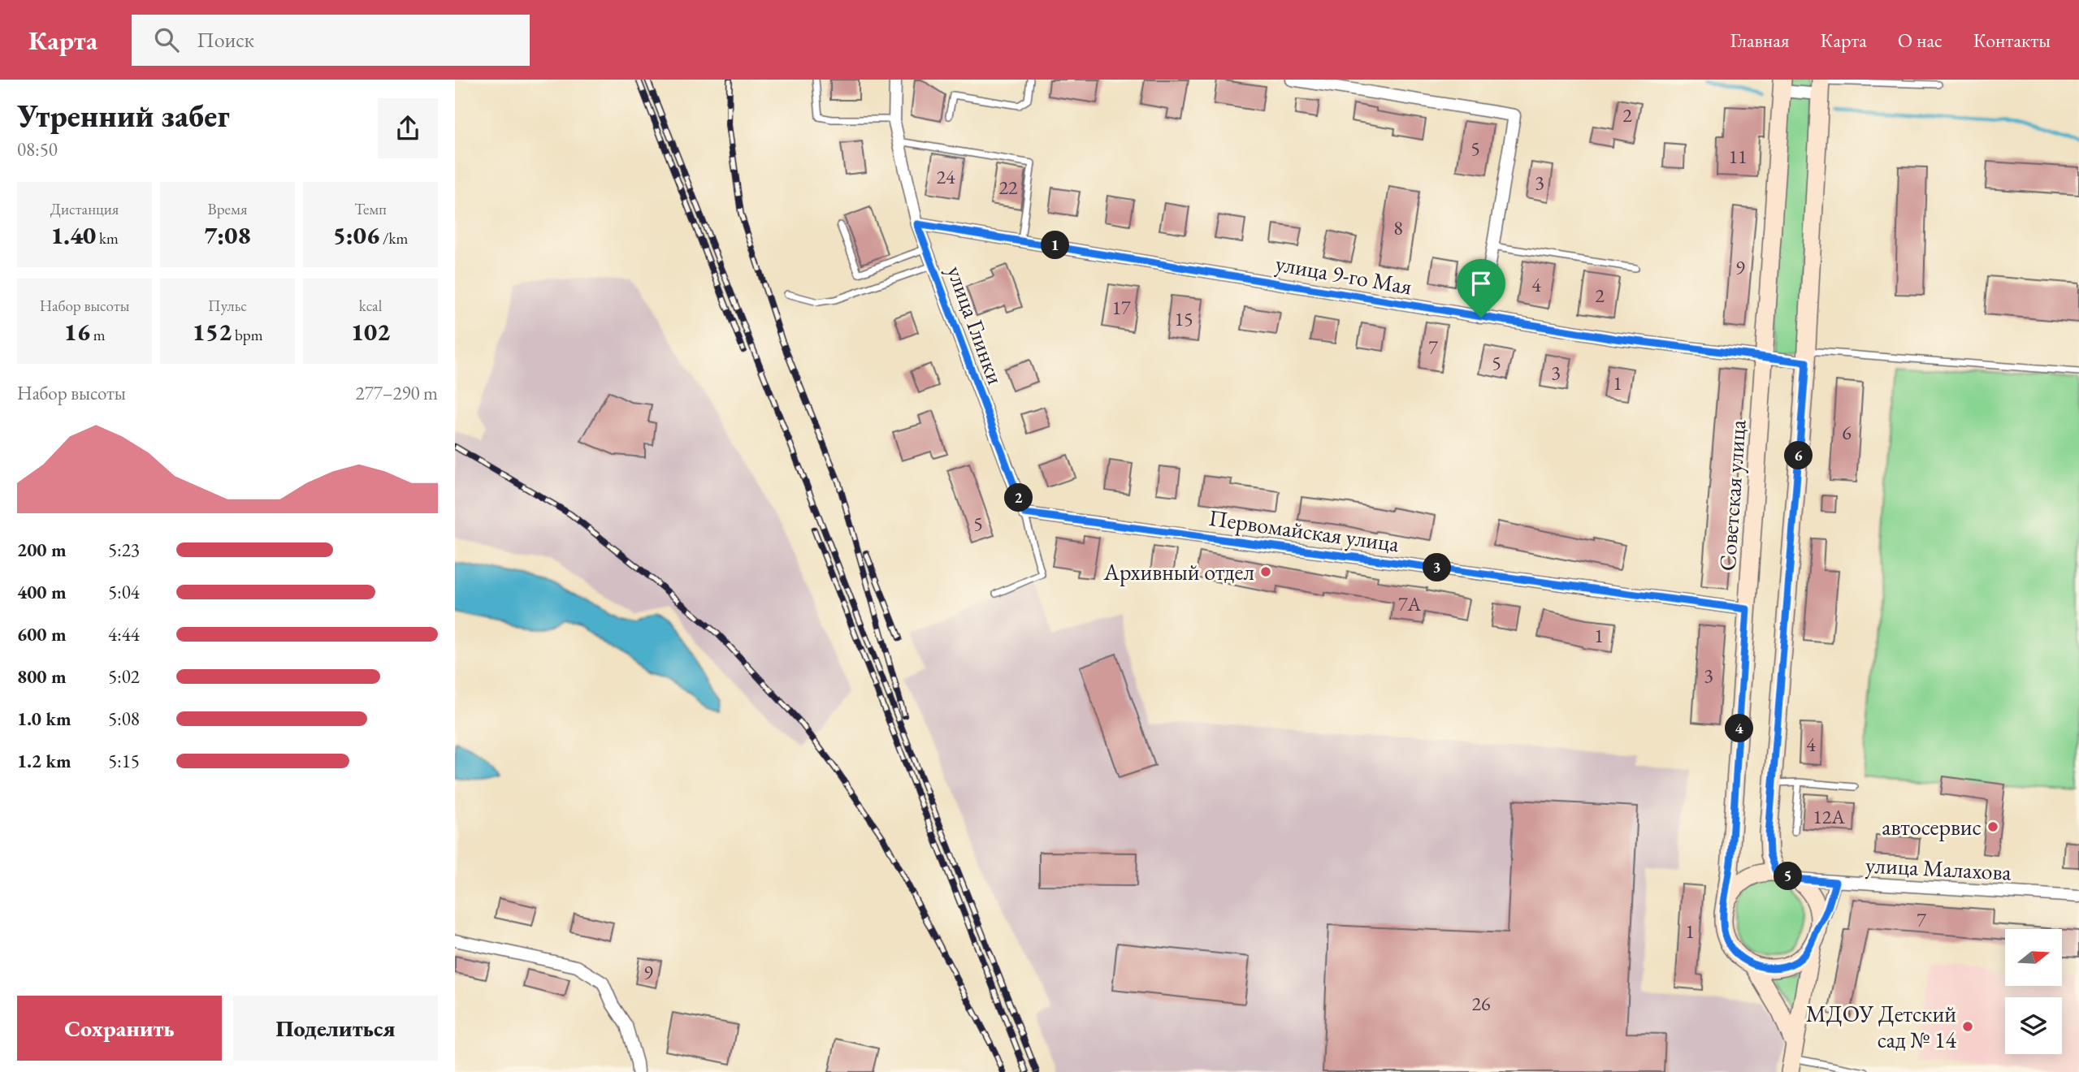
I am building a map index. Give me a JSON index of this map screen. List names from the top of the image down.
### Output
{
  "streets": {
    "main road": ["Советская улица"],
    "street": [
      "улица 9-го Мая",
      "улица Глинки",
      "Первомайская улица",
      "улица Малахова"
    ]
  },
  "crossings": [
    ["улица 9-го Мая", "улица Глинки"],
    ["улица 9-го Мая", "Советская улица"],
    ["улица Глинки", "Первомайская улица"],
    ["Советская улица", "Первомайская улица"],
    ["Советская улица", "улица Малахова"]
  ],
  "places": ["Архивный отдел", "автосервис", "МДОУ Детский сад № 14"],
  "house_numbers": [
    "2",
    "5",
    "11",
    "24",
    "3",
    "22",
    "8",
    "9",
    "4",
    "2",
    "17",
    "15",
    "7",
    "5",
    "3",
    "1",
    "6",
    "5",
    "7А",
    "1",
    "3",
    "4",
    "12А",
    "7",
    "1",
    "9",
    "26"
  ],
  "north": "right",
  "page": {
    "header": "Карта",
    "search": "Поиск",
    "nav": [
      "Главная",
      "Карта",
      "О нас",
      "Контакты"
    ],
    "heading": ["Утренний забег", "08:50"],
    "stats": [
      ["Дистанция", "1.40 km"],
      ["Время", "7:08"],
      ["Темп", "5:06 /km"],
      ["Набор высоты", "16 m"],
      ["Пульс", "152 bpm"],
      ["kcal", "102"]
    ],
    "pins": [
      "1",
      "6",
      "2",
      "3",
      "4",
      "5"
    ],
    "chart": ["Набор высоты", "277–290 m"],
    "list": [
      {
        "name": "200 m",
        "note": "5:23"
      },
      {
        "name": "400 m",
        "note": "5:04"
      },
      {
        "name": "600 m",
        "note": "4:44"
      },
      {
        "name": "800 m",
        "note": "5:02"
      },
      {
        "name": "1.0 km",
        "note": "5:08"
      },
      {
        "name": "1.2 km",
        "note": "5:15"
      }
    ],
    "buttons": ["Сохранить", "Поделиться"]
  }
}
